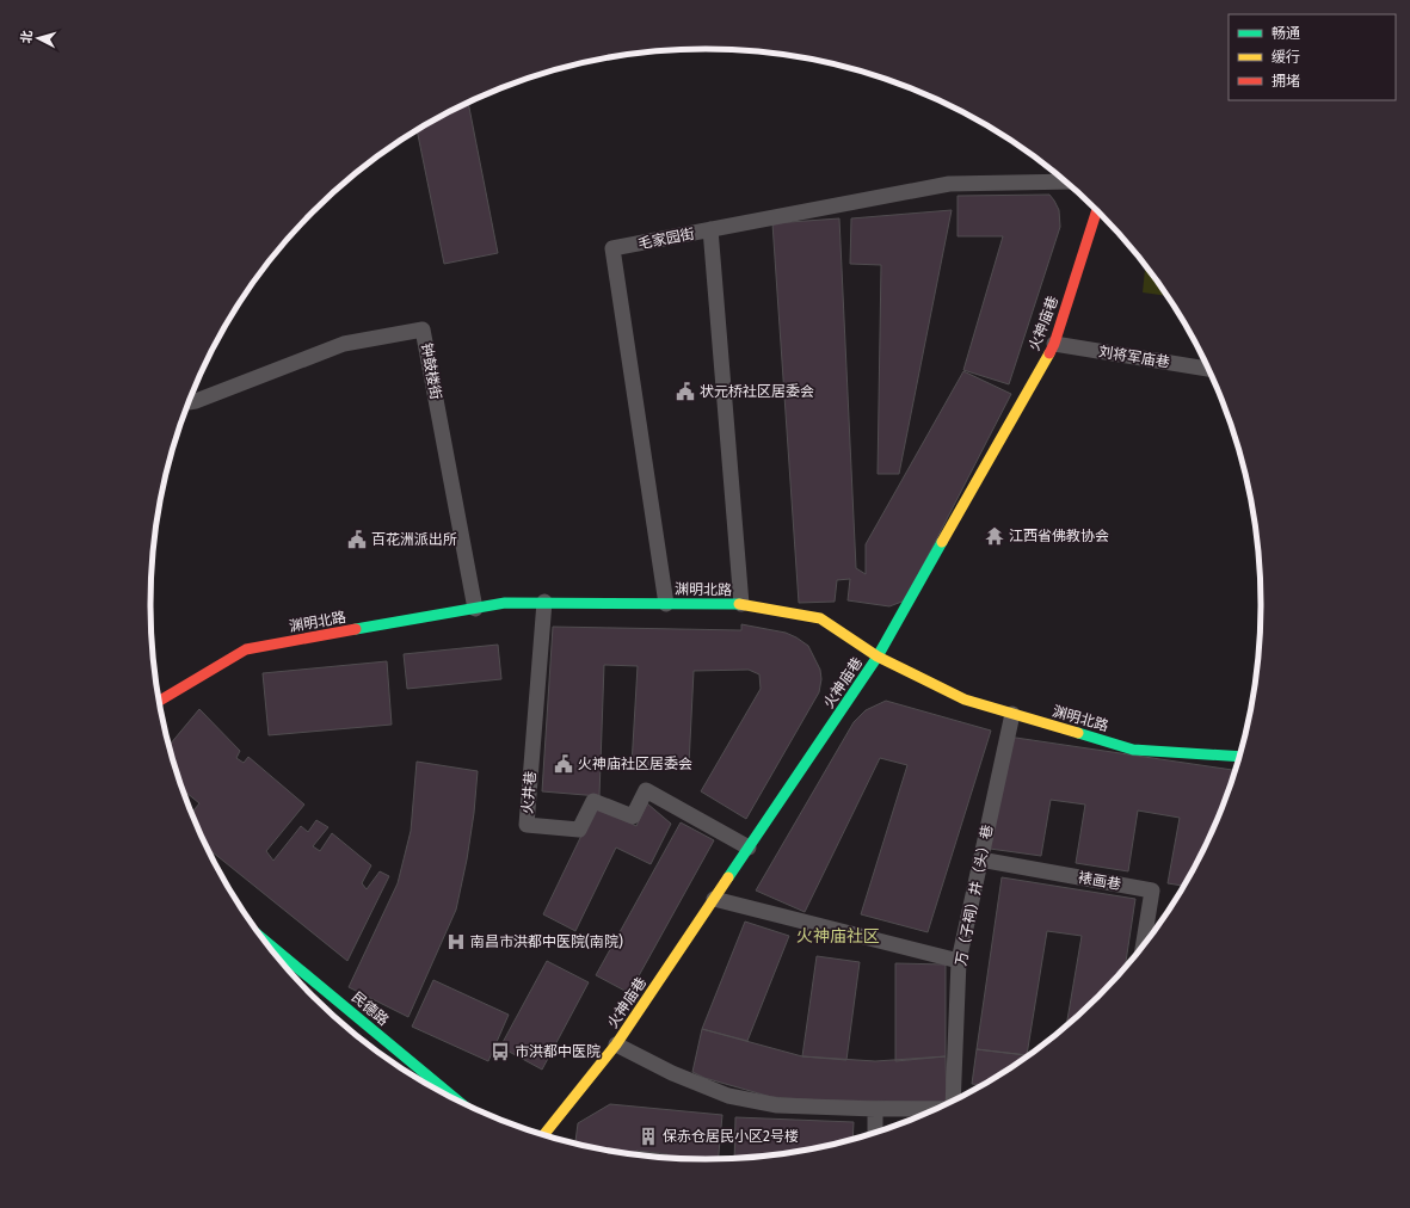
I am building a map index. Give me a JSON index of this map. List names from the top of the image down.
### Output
{
  "streets": {
    "street": ["火神庙巷", "渊明北路", "民德路"],
    "lane": [
      "毛家园街",
      "刘将军庙巷",
      "钟鼓楼街",
      "火井巷",
      "裱画巷",
      "万（子祠）井（头）巷"
    ]
  },
  "crossings": [
    ["毛家园街", "渊明北路"],
    ["火神庙巷", "刘将军庙巷"],
    ["火神庙巷", "渊明北路"],
    ["火神庙巷", "火井巷"],
    ["钟鼓楼街", "渊明北路"],
    ["渊明北路", "火井巷"],
    ["渊明北路", "万（子祠）井（头）巷"],
    ["裱画巷", "万（子祠）井（头）巷"]
  ],
  "districts": ["火神庙社区"],
  "places": {
    "public building": ["状元桥社区居委会", "百花洲派出所", "火神庙社区居委会"],
    "temple": ["江西省佛教协会"],
    "hospital": ["南昌市洪都中医院(南院)"],
    "bus stop": ["市洪都中医院"],
    "building": ["保赤仓居民小区2号楼"]
  },
  "legend": ["畅通", "缓行", "拥堵"],
  "north": "left"
}
